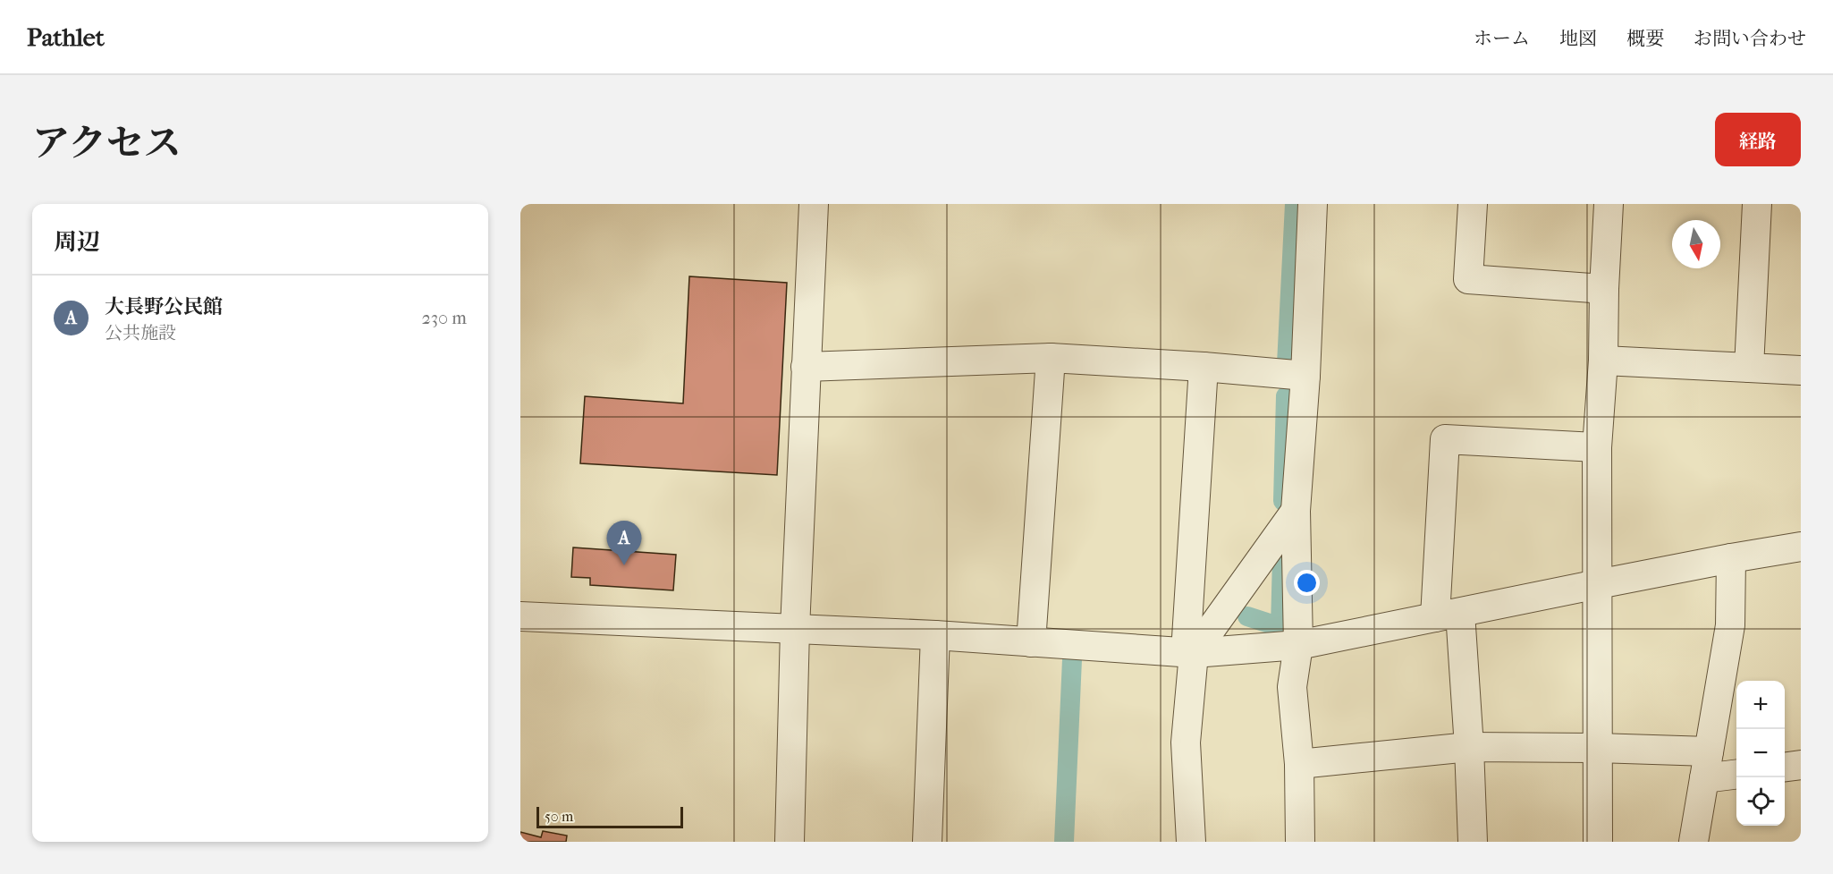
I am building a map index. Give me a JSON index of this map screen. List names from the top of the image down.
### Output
{
  "scale_bar": "50 m",
  "north": "bottom",
  "page": {
    "header": "Pathlet",
    "nav": [
      "ホーム",
      "地図",
      "概要",
      "お問い合わせ"
    ],
    "title": "アクセス",
    "buttons": "経路",
    "heading": "周辺",
    "list": [
      {
        "mark": "A",
        "name": "大長野公民館",
        "note": "公共施設",
        "value": "230 m"
      }
    ],
    "pins": "A",
    "map_buttons": ["+", "−"],
    "scale": "50 m"
  }
}
